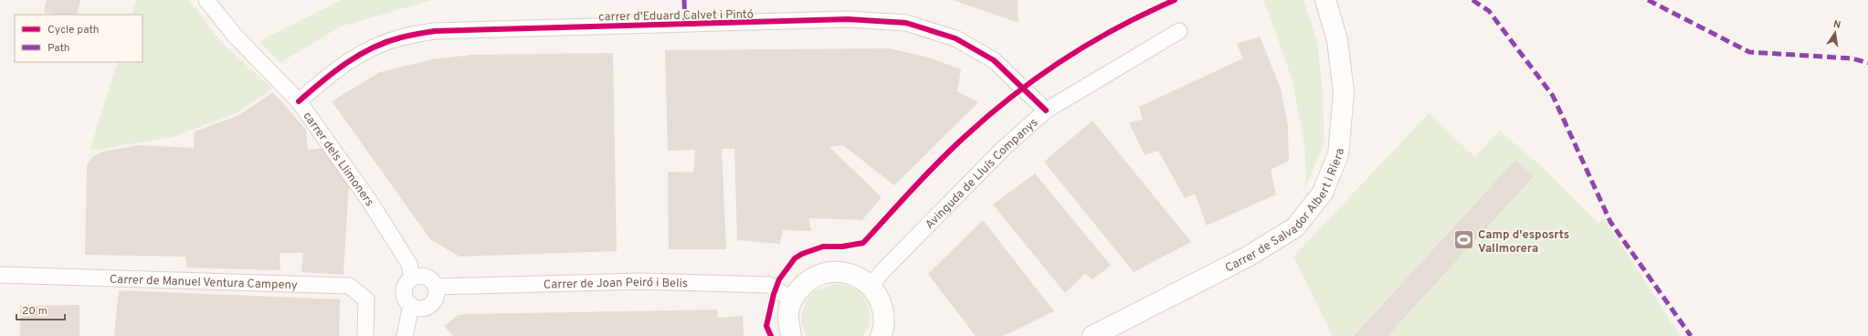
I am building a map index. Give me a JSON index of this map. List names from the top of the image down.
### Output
{
  "streets": {
    "street": [
      "carrer d'Eduard Calvet i Pintó",
      "carrer dels Llimoners",
      "Avinguda de Lluís Companys",
      "Carrer de Salvador Albert i Riera",
      "Carrer de Manuel Ventura Campeny",
      "Carrer de Joan Peiró i Belis"
    ]
  },
  "crossings": [
    ["carrer d'Eduard Calvet i Pintó", "carrer dels Llimoners"],
    ["carrer d'Eduard Calvet i Pintó", "Avinguda de Lluís Companys"],
    ["carrer dels Llimoners", "Carrer de Joan Peiró i Belis"]
  ],
  "places": {
    "sports": ["Camp d'esposrts Vallmorera"]
  },
  "legend": ["Cycle path", "Path"],
  "scale_bar": "20 m",
  "north": "top"
}
